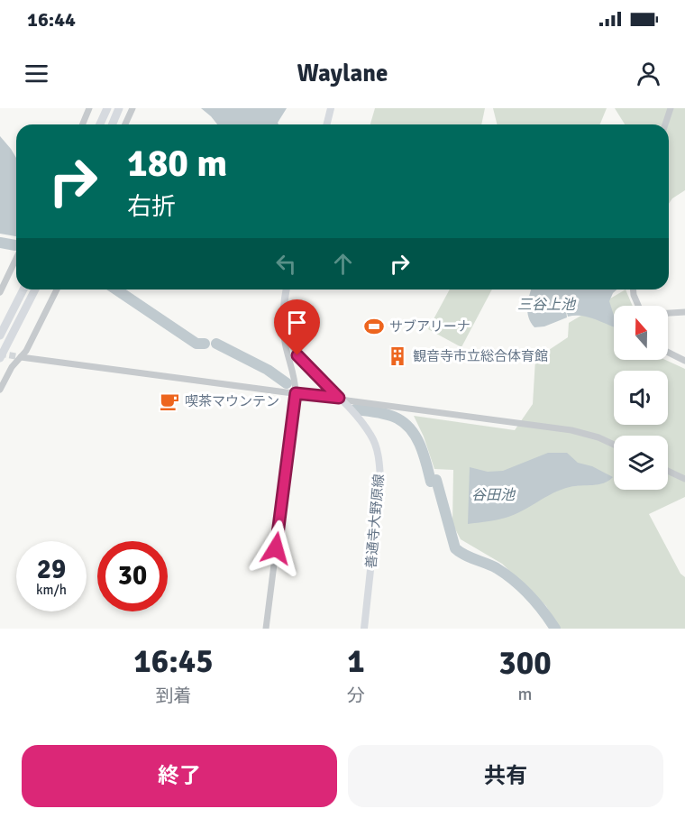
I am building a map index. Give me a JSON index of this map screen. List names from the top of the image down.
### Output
{
  "streets": {
    "main road": ["善通寺大野原線"]
  },
  "water": ["三谷上池", "谷田池"],
  "places": {
    "sports": ["サブアリーナ"],
    "building": ["観音寺市立総合体育館"],
    "cafe": ["喫茶マウンテン"]
  },
  "north": "top",
  "page": {
    "status": "16:44",
    "header": "Waylane",
    "turn": ["180 m", "右折"],
    "speed": "29 km/h",
    "limit": "30",
    "eta": [
      "16:45",
      "到着",
      "1",
      "分",
      "300",
      "m"
    ],
    "buttons": ["終了", "共有"]
  }
}
